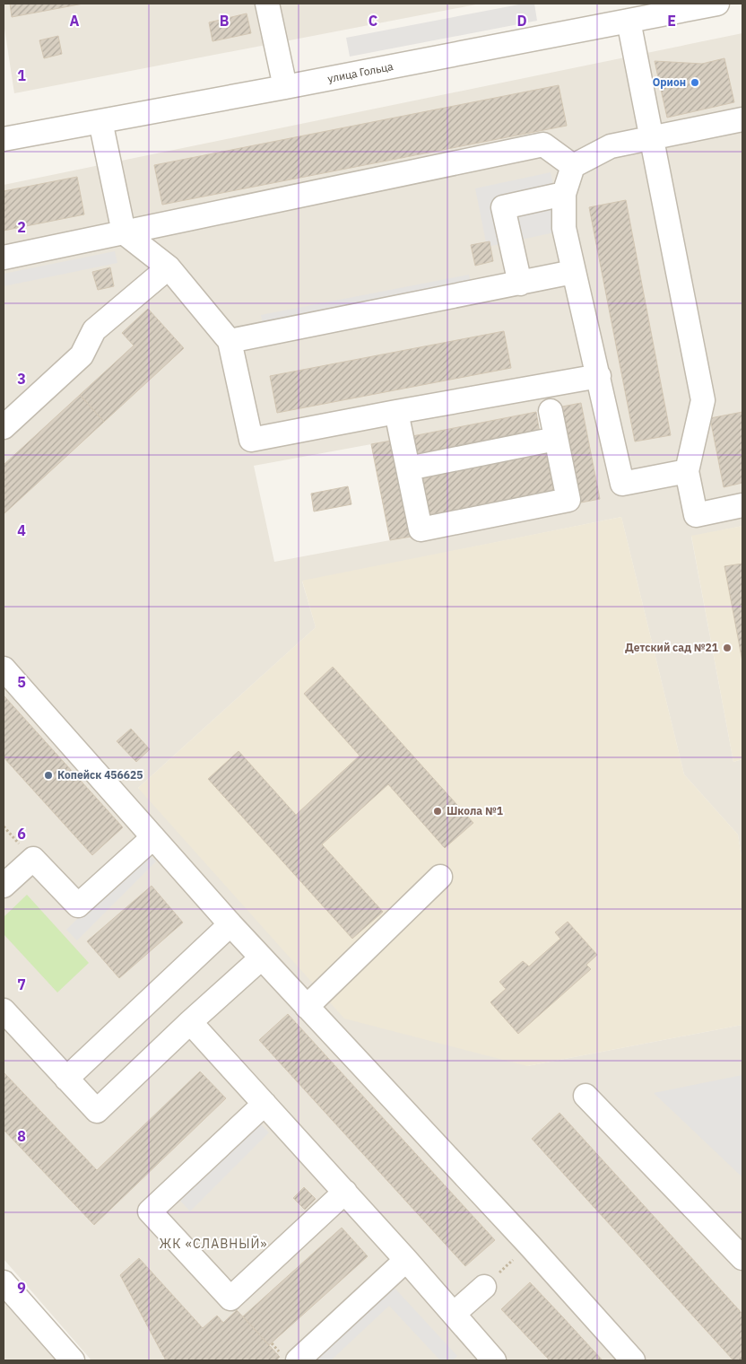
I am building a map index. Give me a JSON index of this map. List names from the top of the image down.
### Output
{
  "streets": {
    "street": ["улица Гольца"]
  },
  "districts": ["ЖК «СЛАВНЫЙ»"],
  "places": [
    "Орион",
    "Детский сад №21",
    "Копейск 456625",
    "Школа №1"
  ],
  "grid": {
    "columns": [
      "A",
      "B",
      "C",
      "D",
      "E"
    ],
    "rows": [
      "1",
      "2",
      "3",
      "4",
      "5",
      "6",
      "7",
      "8",
      "9"
    ]
  }
}
